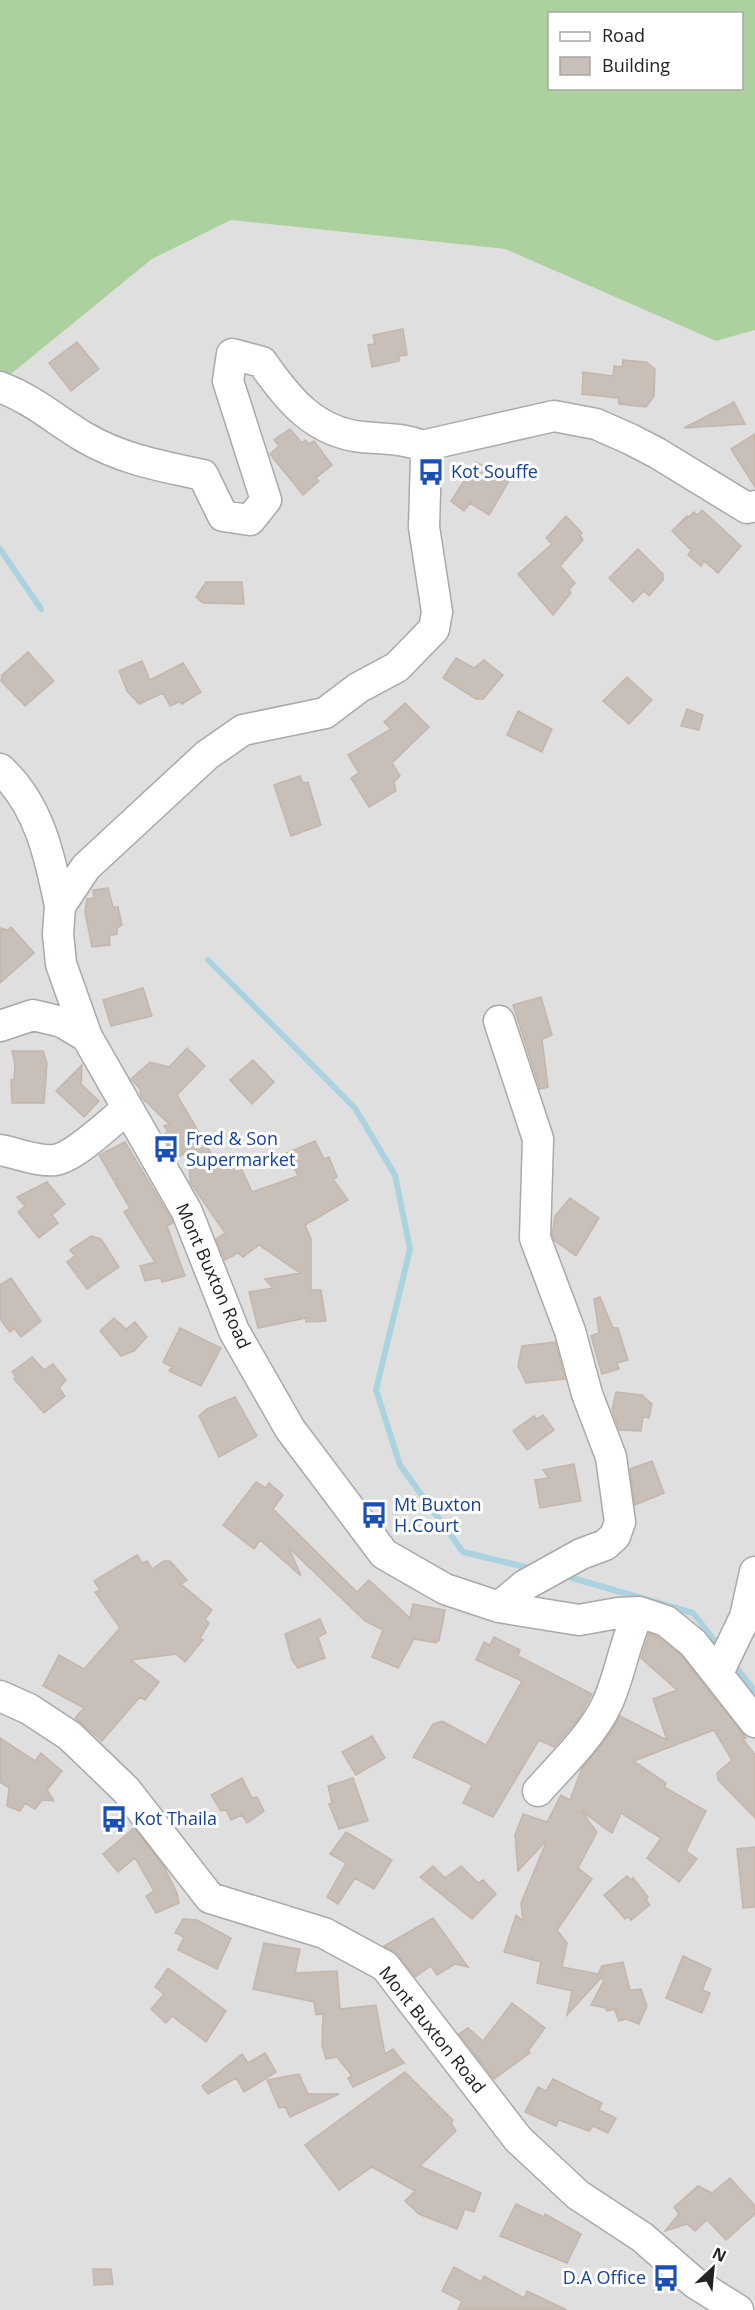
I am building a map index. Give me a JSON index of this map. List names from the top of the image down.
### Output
{
  "streets": {
    "street": ["Mont Buxton Road"]
  },
  "places": {
    "bus stop": [
      "Kot Souffe",
      "Fred & Son Supermarket",
      "Mt Buxton H.Court",
      "Kot Thaila",
      "D.A Office"
    ]
  },
  "legend": ["Road", "Building"],
  "north": "top right"
}
